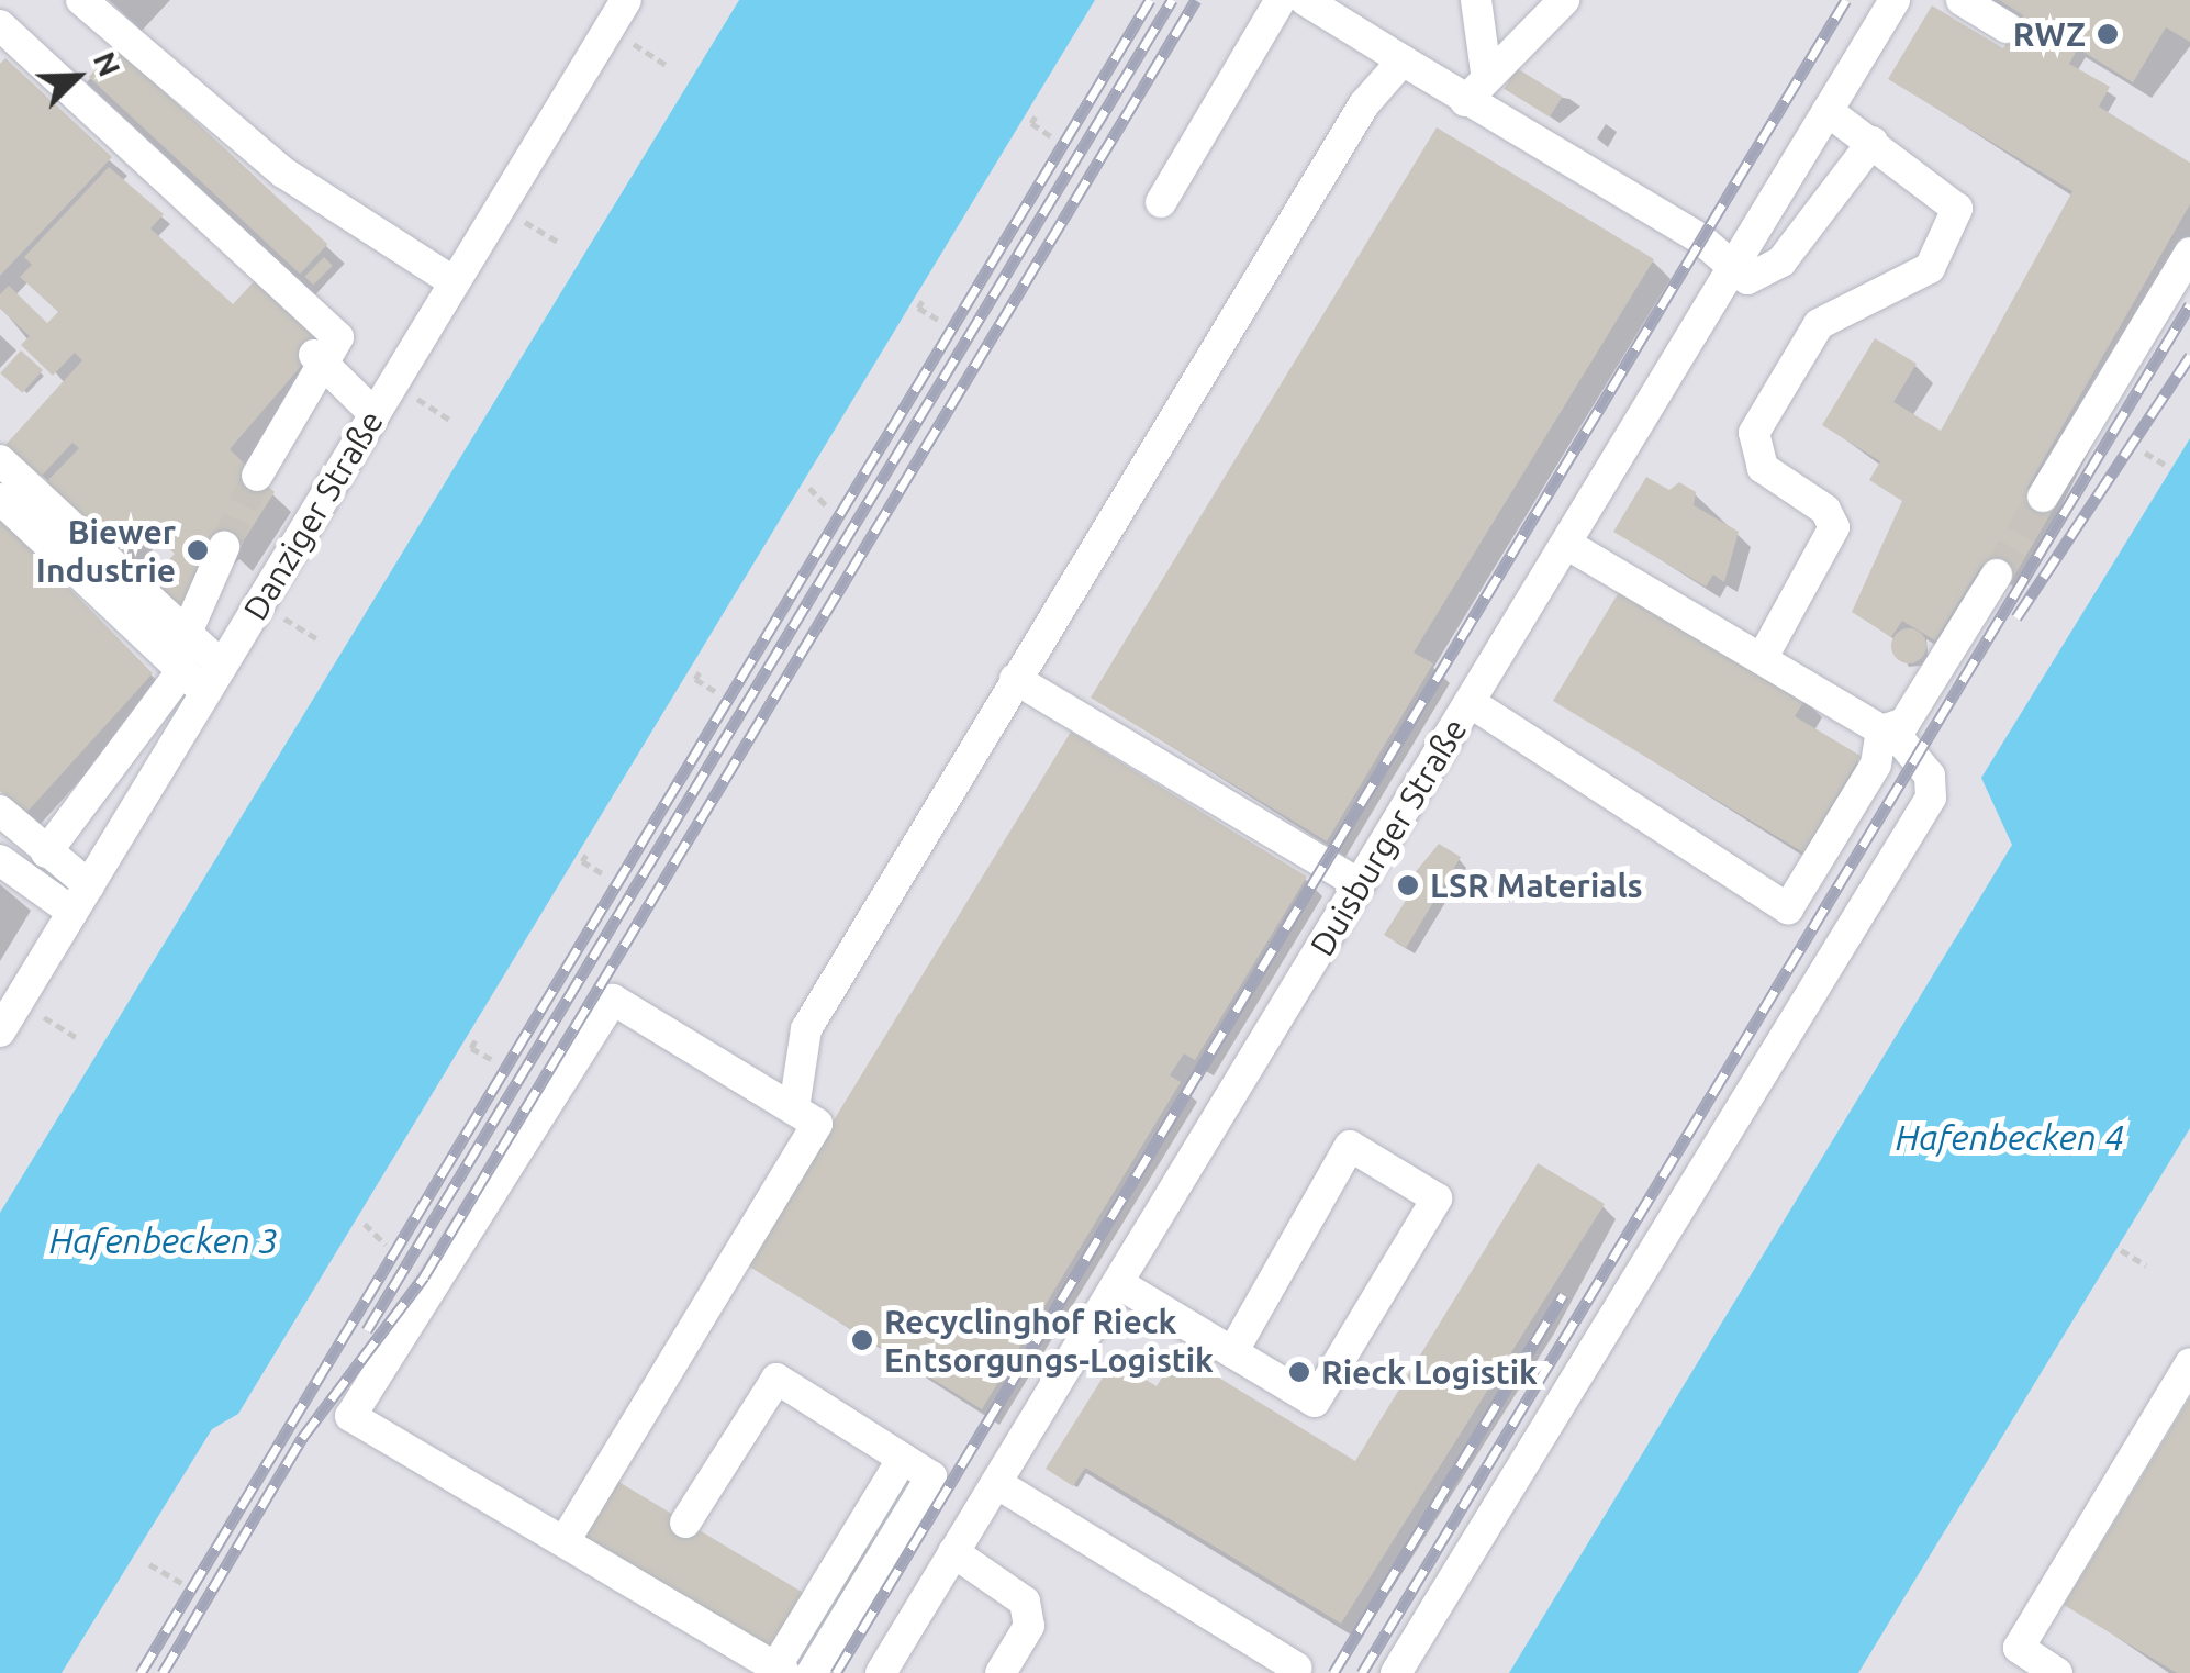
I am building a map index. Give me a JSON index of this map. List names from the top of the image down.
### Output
{
  "streets": {
    "street": ["Danziger Straße", "Duisburger Straße"]
  },
  "water": ["Hafenbecken 4", "Hafenbecken 3"],
  "places": [
    "RWZ",
    "Biewer Industrie",
    "LSR Materials",
    "Recyclinghof Rieck Entsorgungs-Logistik",
    "Rieck Logistik"
  ],
  "north": "top right"
}
